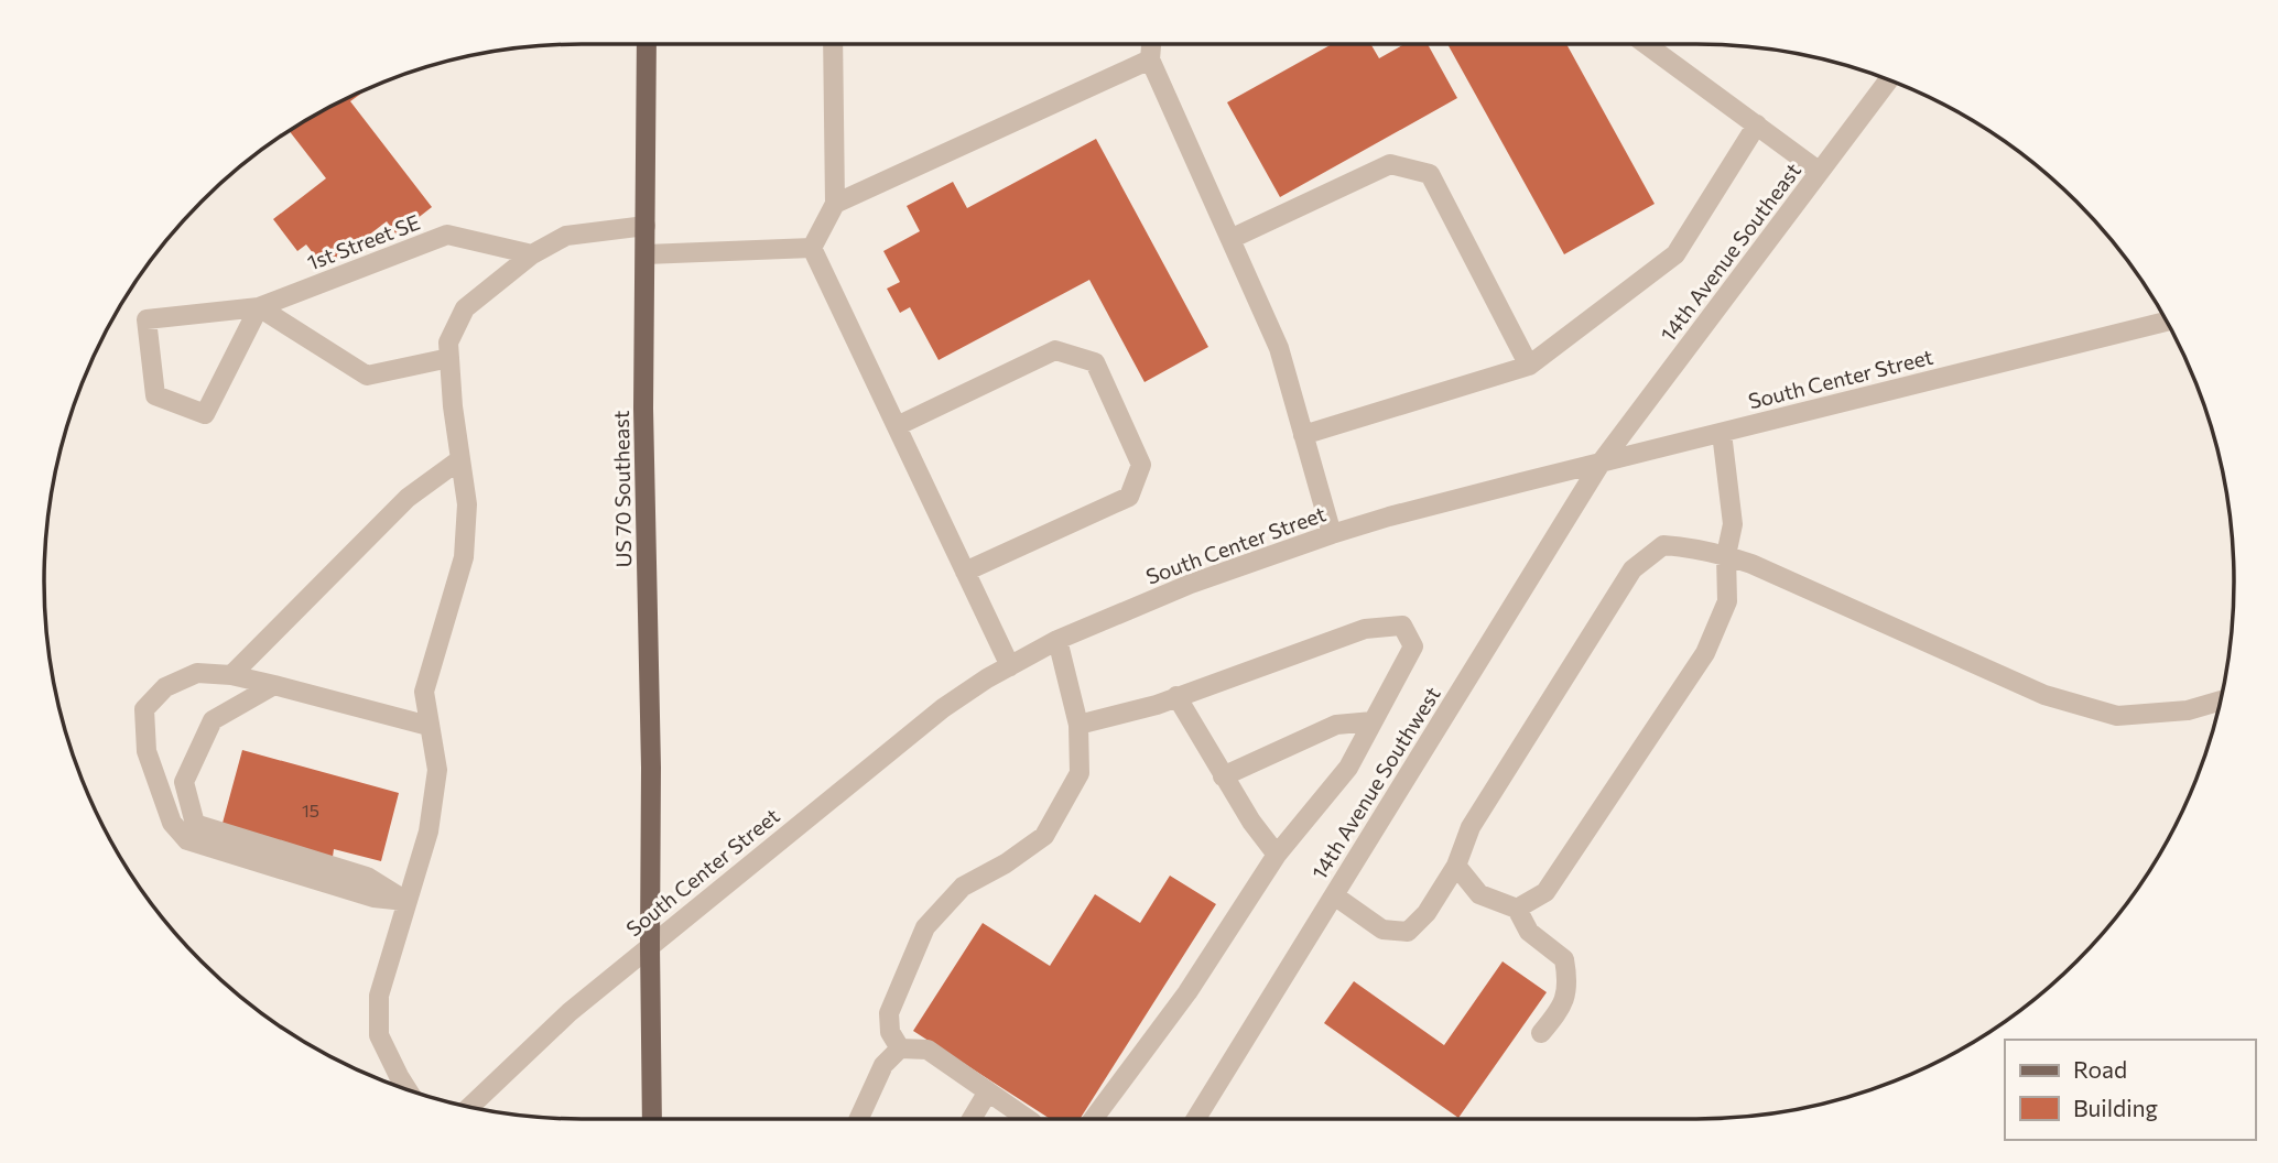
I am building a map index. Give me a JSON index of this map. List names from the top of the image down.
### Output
{
  "streets": {
    "main road": ["US 70 Southeast"],
    "street": [
      "1st Street SE",
      "14th Avenue Southeast",
      "South Center Street",
      "14th Avenue Southwest"
    ]
  },
  "crossings": [
    ["14th Avenue Southeast", "South Center Street"],
    ["14th Avenue Southeast", "14th Avenue Southwest"],
    ["South Center Street", "US 70 Southeast"],
    ["South Center Street", "14th Avenue Southwest"]
  ],
  "house_numbers": ["15"],
  "legend": ["Road", "Building"]
}
